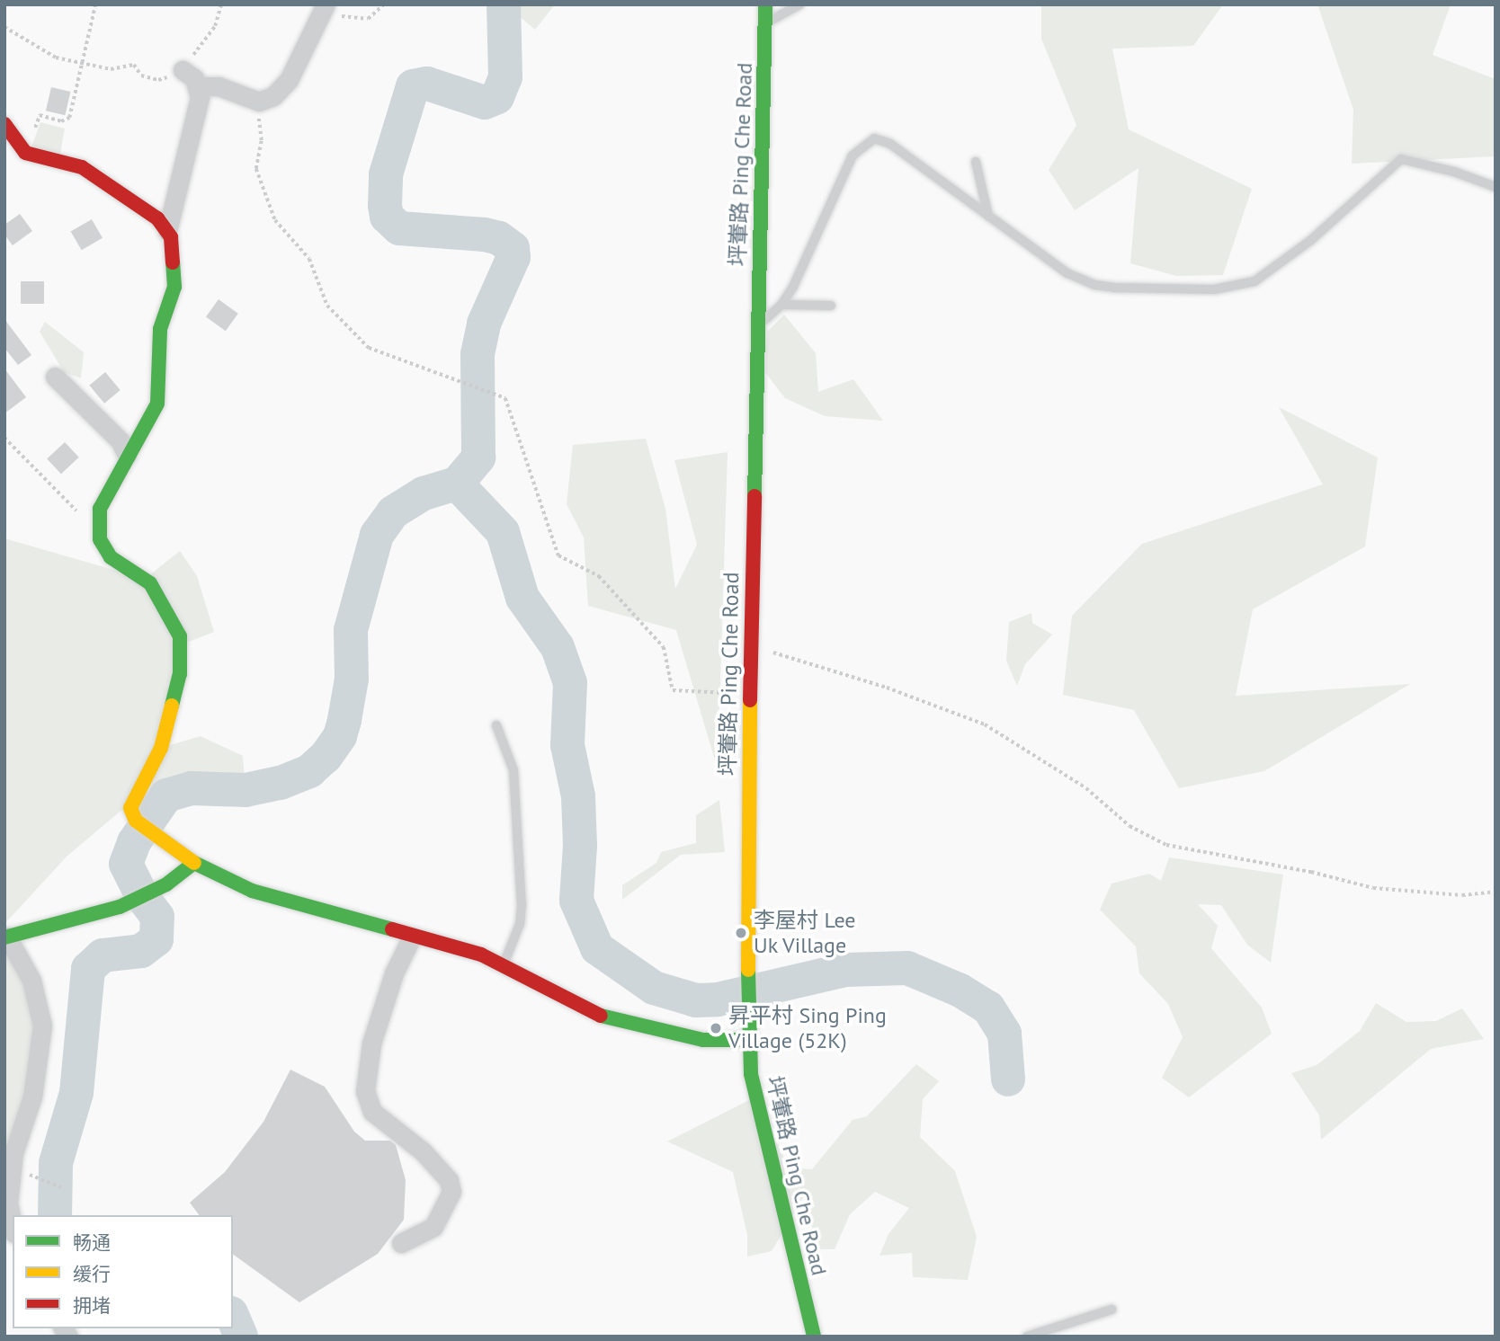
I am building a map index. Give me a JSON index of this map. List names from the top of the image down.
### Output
{
  "streets": {
    "street": ["坪輋路 Ping Che Road"]
  },
  "places": ["李屋村 Lee Uk Village", "昇平村 Sing Ping Village (52K)"],
  "legend": ["畅通", "缓行", "拥堵"]
}
